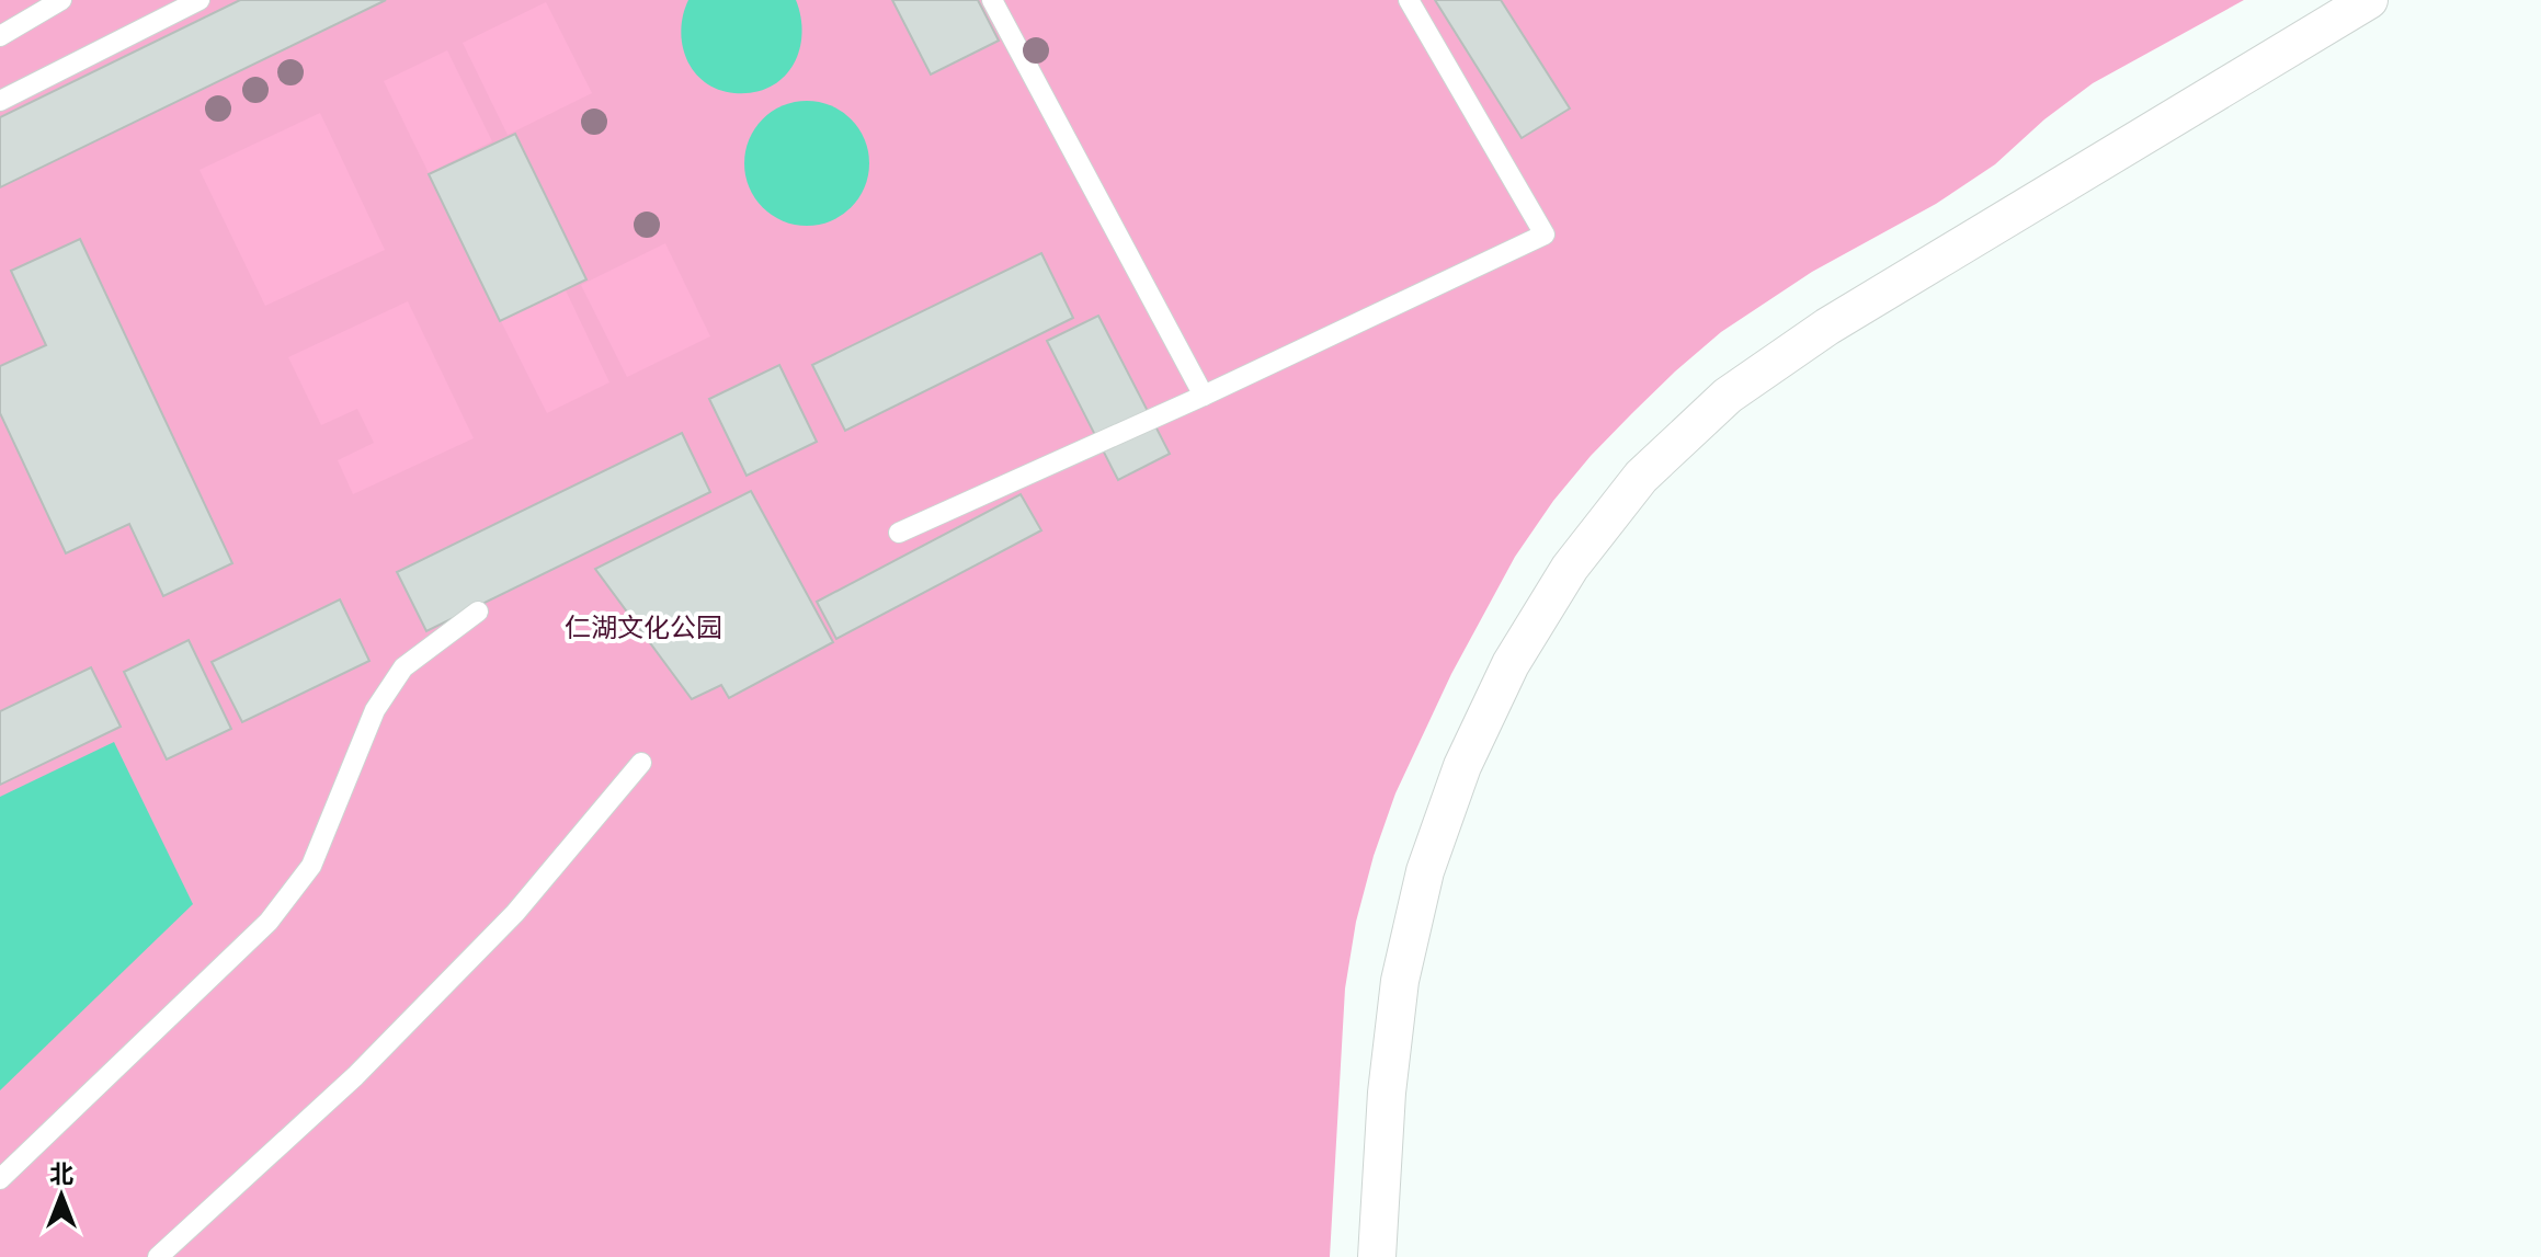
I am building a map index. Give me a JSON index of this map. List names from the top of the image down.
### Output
{
  "parks": ["仁湖文化公园"],
  "north": "top"
}
